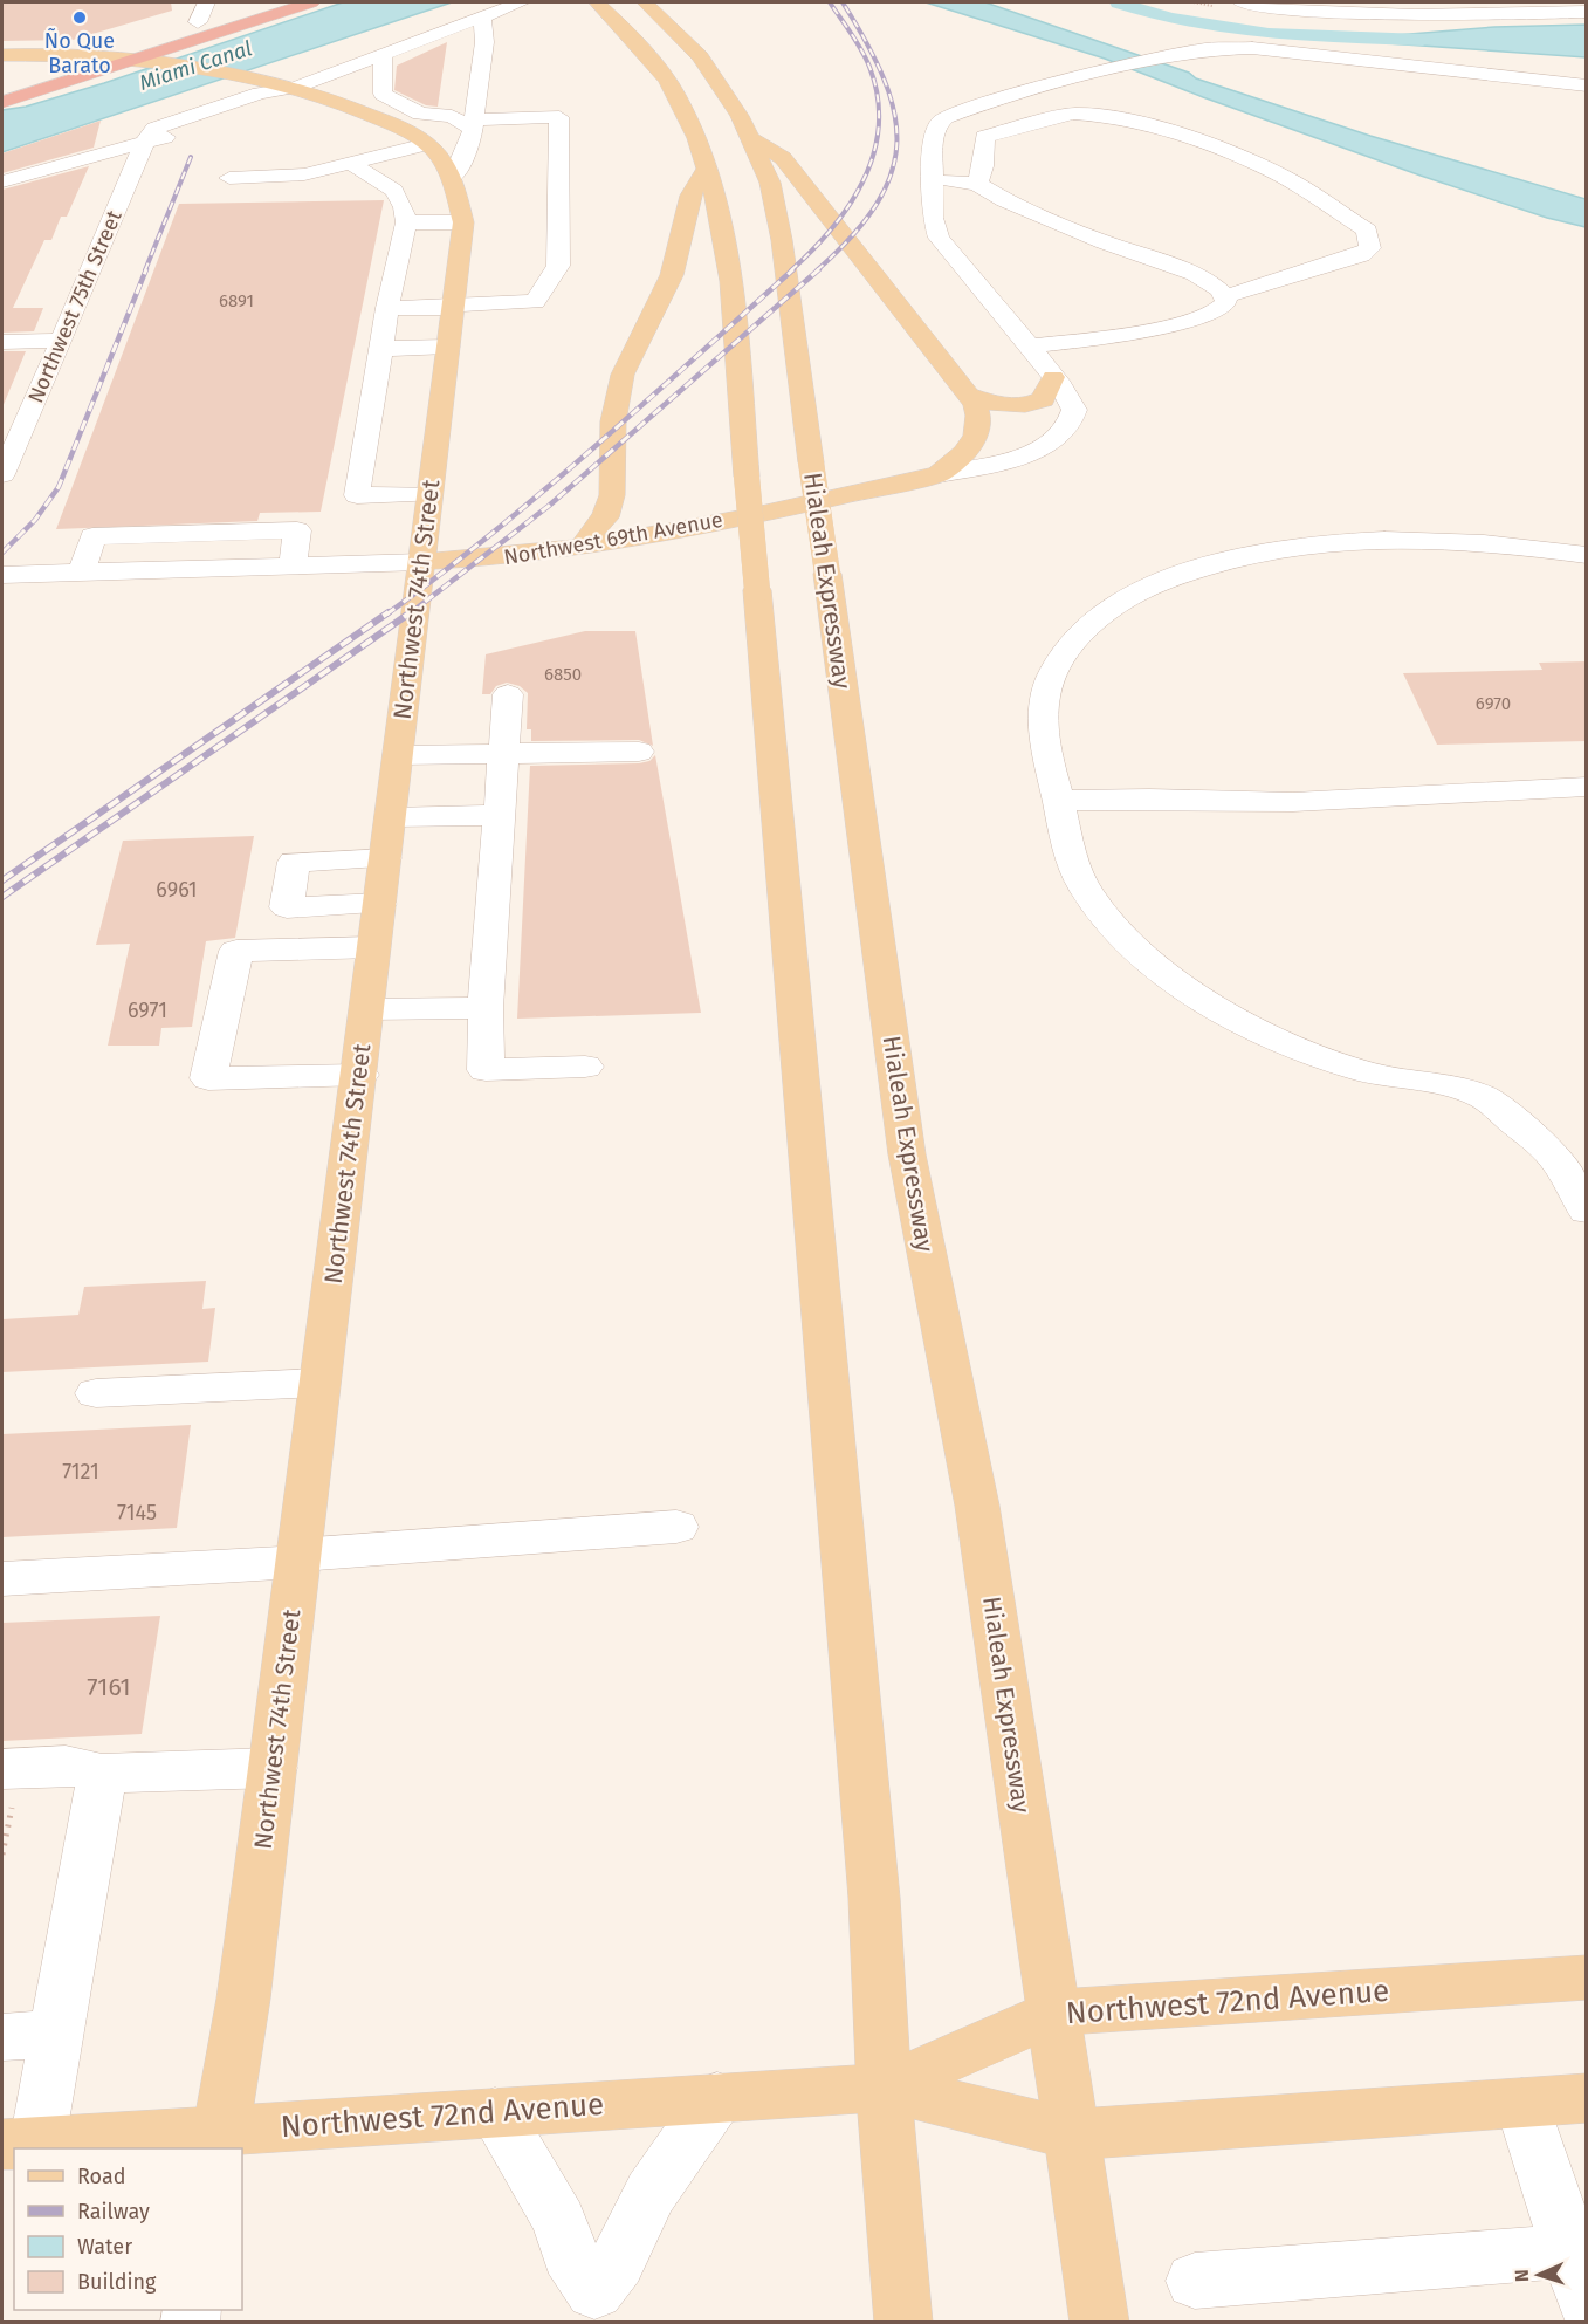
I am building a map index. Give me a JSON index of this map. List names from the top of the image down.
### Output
{
  "streets": {
    "main road": [
      "Northwest 69th Avenue",
      "Hialeah Expressway",
      "Northwest 74th Street",
      "Northwest 72nd Avenue"
    ],
    "street": ["Northwest 75th Street"]
  },
  "crossings": [
    ["Northwest 69th Avenue", "Northwest 74th Street"],
    ["Hialeah Expressway", "Northwest 72nd Avenue"],
    ["Northwest 74th Street", "Northwest 72nd Avenue"]
  ],
  "water": ["Miami Canal"],
  "places": ["Ño Que Barato"],
  "house_numbers": [
    "6891",
    "6850",
    "6970",
    "6961",
    "6971",
    "7121",
    "7145",
    "7161"
  ],
  "legend": [
    "Road",
    "Railway",
    "Water",
    "Building"
  ],
  "north": "left"
}
